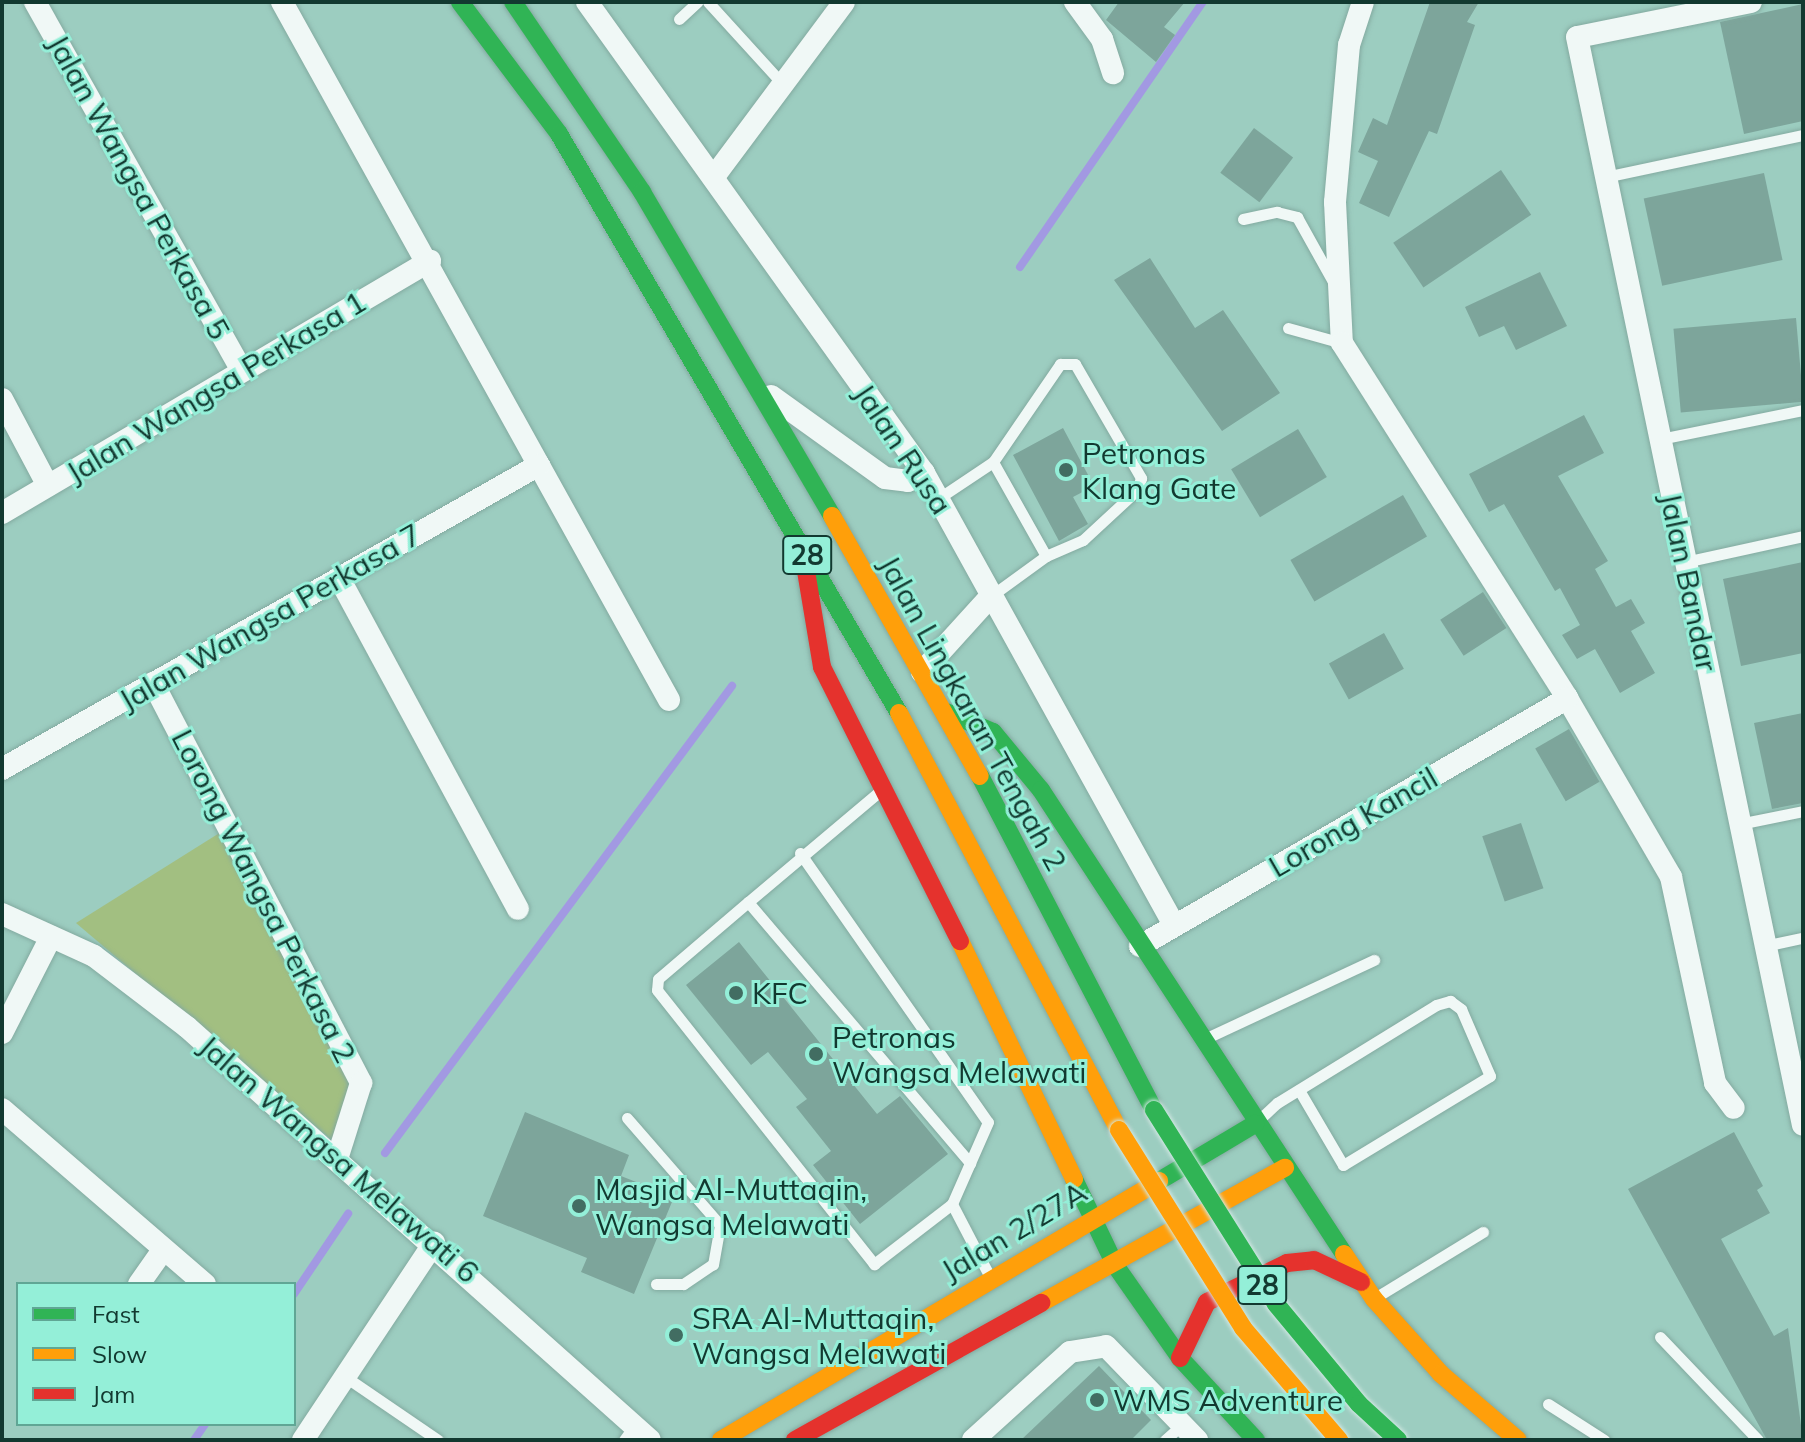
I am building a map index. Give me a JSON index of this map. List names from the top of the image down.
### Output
{
  "streets": {
    "main road": ["28", "Jalan Lingkaran Tengah 2", "Jalan 2/27A"],
    "street": [
      "Jalan Wangsa Perkasa 5",
      "Jalan Wangsa Perkasa 1",
      "Jalan Rusa",
      "Jalan Bandar",
      "Jalan Wangsa Perkasa 7",
      "Lorong Kancil",
      "Lorong Wangsa Perkasa 2",
      "Jalan Wangsa Melawati 6"
    ]
  },
  "crossings": [
    ["Jalan Wangsa Perkasa 5", "Jalan Wangsa Perkasa 1"],
    ["Jalan Rusa", "Lorong Kancil"],
    ["Jalan Wangsa Perkasa 7", "Lorong Wangsa Perkasa 2"],
    ["Lorong Wangsa Perkasa 2", "Jalan Wangsa Melawati 6"]
  ],
  "places": [
    "Petronas Klang Gate",
    "KFC",
    "Petronas Wangsa Melawati",
    "Masjid Al-Muttaqin, Wangsa Melawati",
    "SRA Al-Muttaqin, Wangsa Melawati",
    "WMS Adventure"
  ],
  "legend": ["Fast", "Slow", "Jam"]
}
